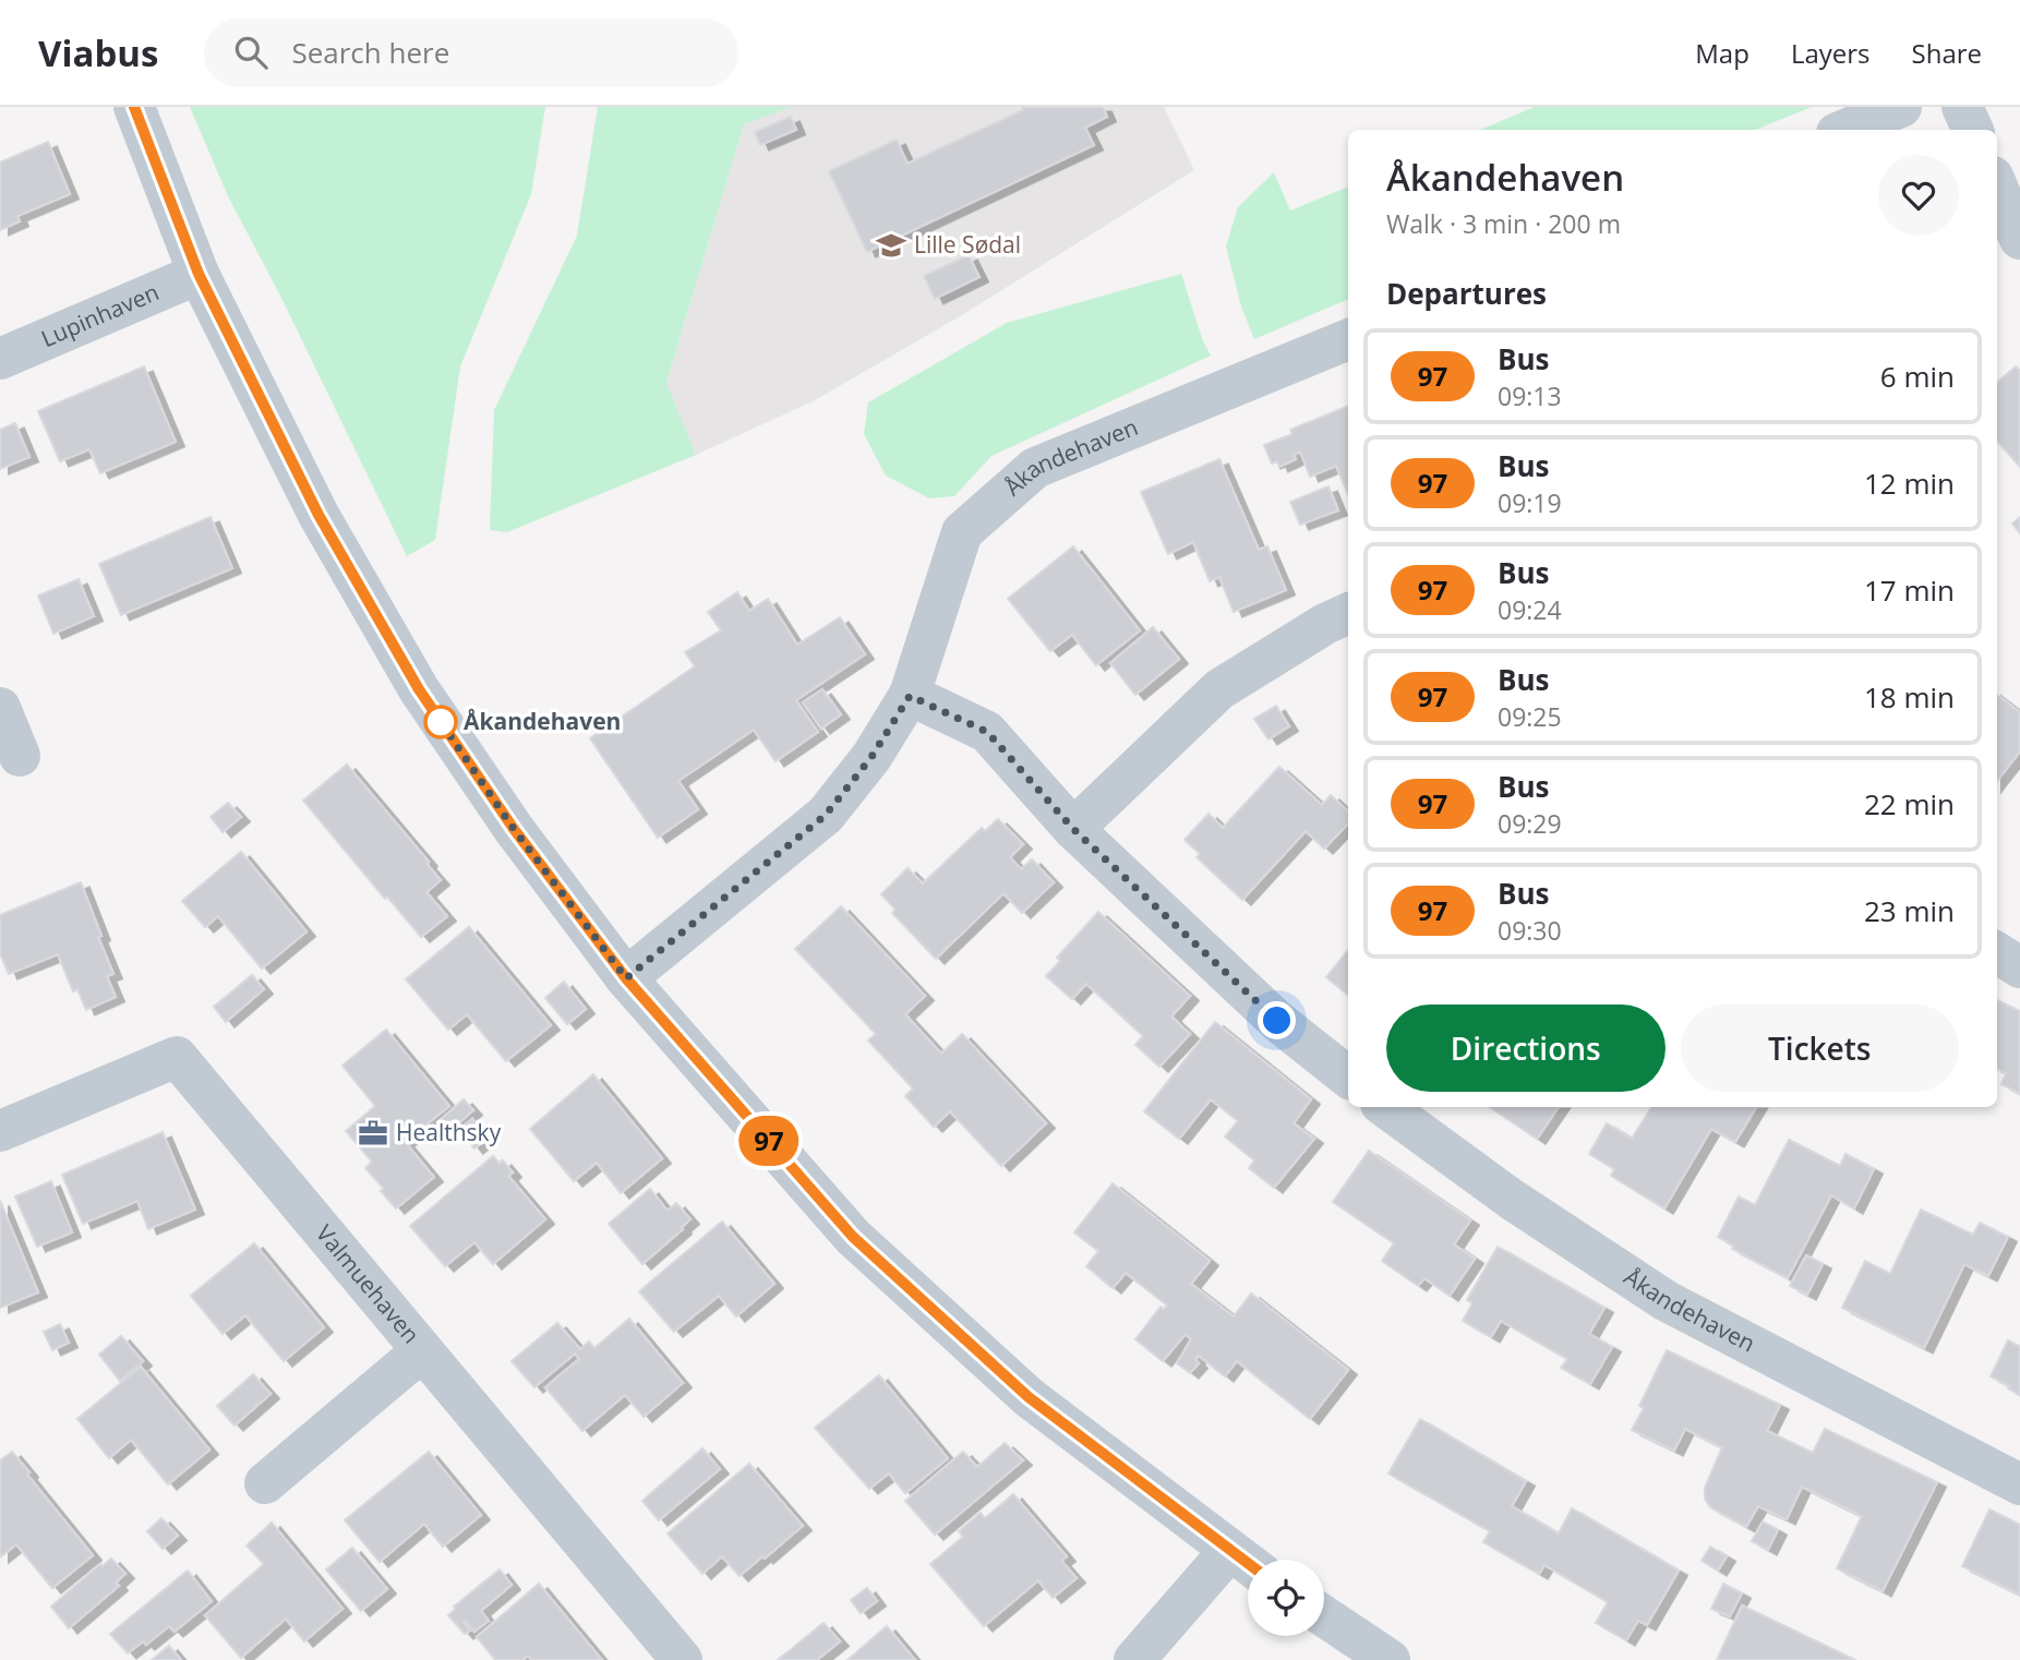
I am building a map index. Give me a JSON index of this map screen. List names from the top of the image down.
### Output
{
  "streets": {
    "street": ["Lupinhaven", "Åkandehaven", "Valmuehaven"]
  },
  "places": {
    "school or university": ["Lille Sødal"],
    "other": ["Åkandehaven"],
    "office": ["Healthsky"]
  },
  "lines": ["bus line 97"],
  "page": {
    "header": "Viabus",
    "search": "Search here",
    "nav": ["Map", "Layers", "Share"],
    "on_map": "97",
    "heading": [
      ["Åkandehaven", "Walk · 3 min · 200 m"],
      "Departures"
    ],
    "list": [
      {
        "mark": "97",
        "name": "Bus",
        "note": "09:13",
        "value": "6 min"
      },
      {
        "mark": "97",
        "name": "Bus",
        "note": "09:19",
        "value": "12 min"
      },
      {
        "mark": "97",
        "name": "Bus",
        "note": "09:24",
        "value": "17 min"
      },
      {
        "mark": "97",
        "name": "Bus",
        "note": "09:25",
        "value": "18 min"
      },
      {
        "mark": "97",
        "name": "Bus",
        "note": "09:29",
        "value": "22 min"
      },
      {
        "mark": "97",
        "name": "Bus",
        "note": "09:30",
        "value": "23 min"
      }
    ],
    "buttons": ["Directions", "Tickets"]
  }
}
